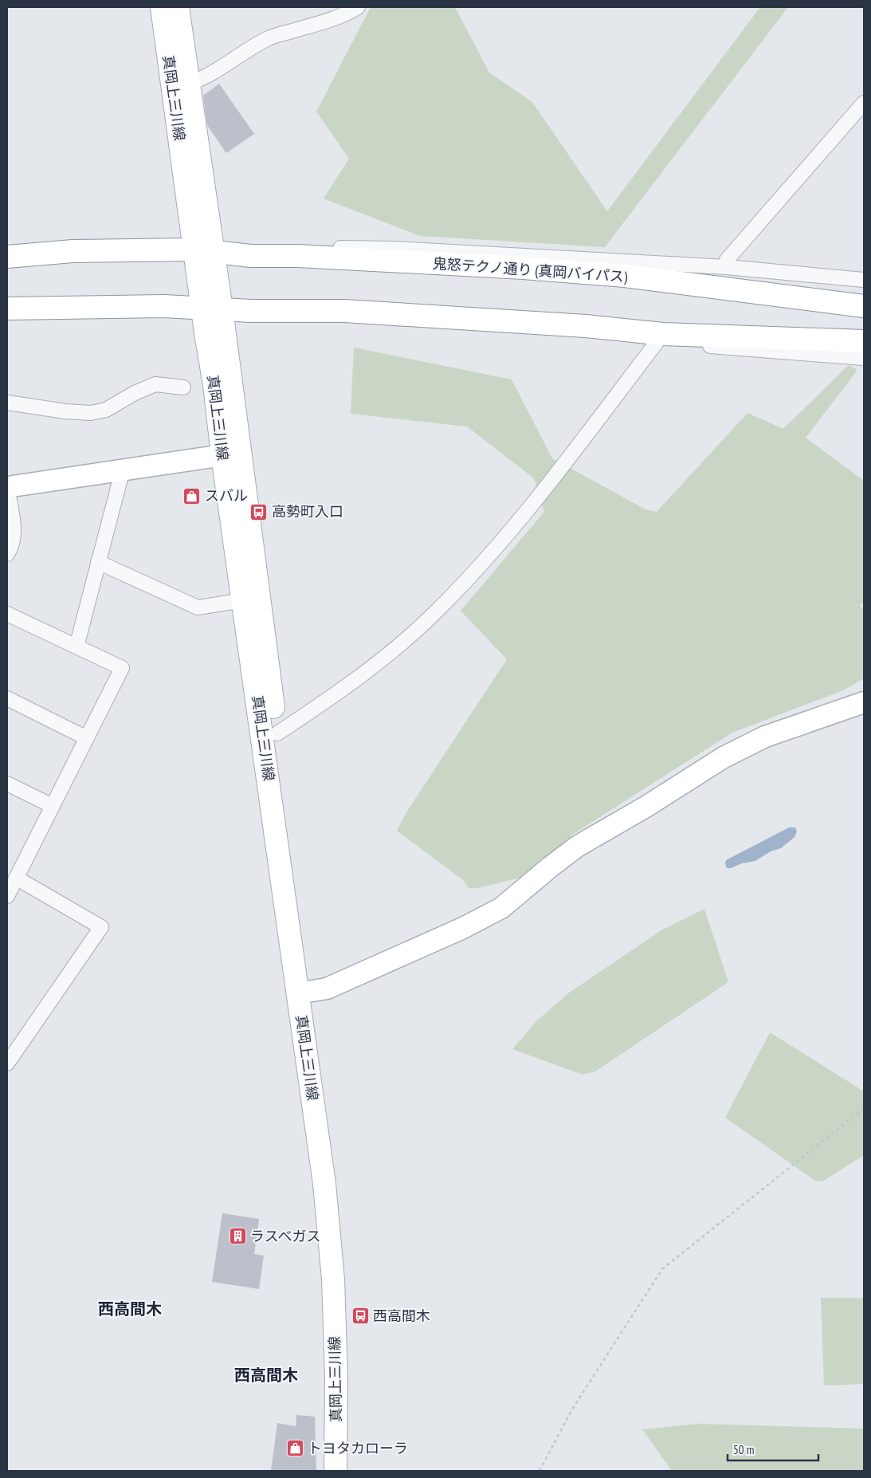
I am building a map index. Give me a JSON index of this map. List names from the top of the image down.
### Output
{
  "streets": {
    "main road": ["真岡上三川線", "鬼怒テクノ通り (真岡バイパス)"]
  },
  "crossings": [
    ["真岡上三川線", "鬼怒テクノ通り (真岡バイパス)"]
  ],
  "districts": ["西高間木", "西高間木"],
  "places": {
    "shop": ["スバル", "トヨタカローラ"],
    "bus stop": ["高勢町入口", "西高間木"],
    "building": ["ラスベガス"]
  },
  "scale_bar": "50 m"
}
